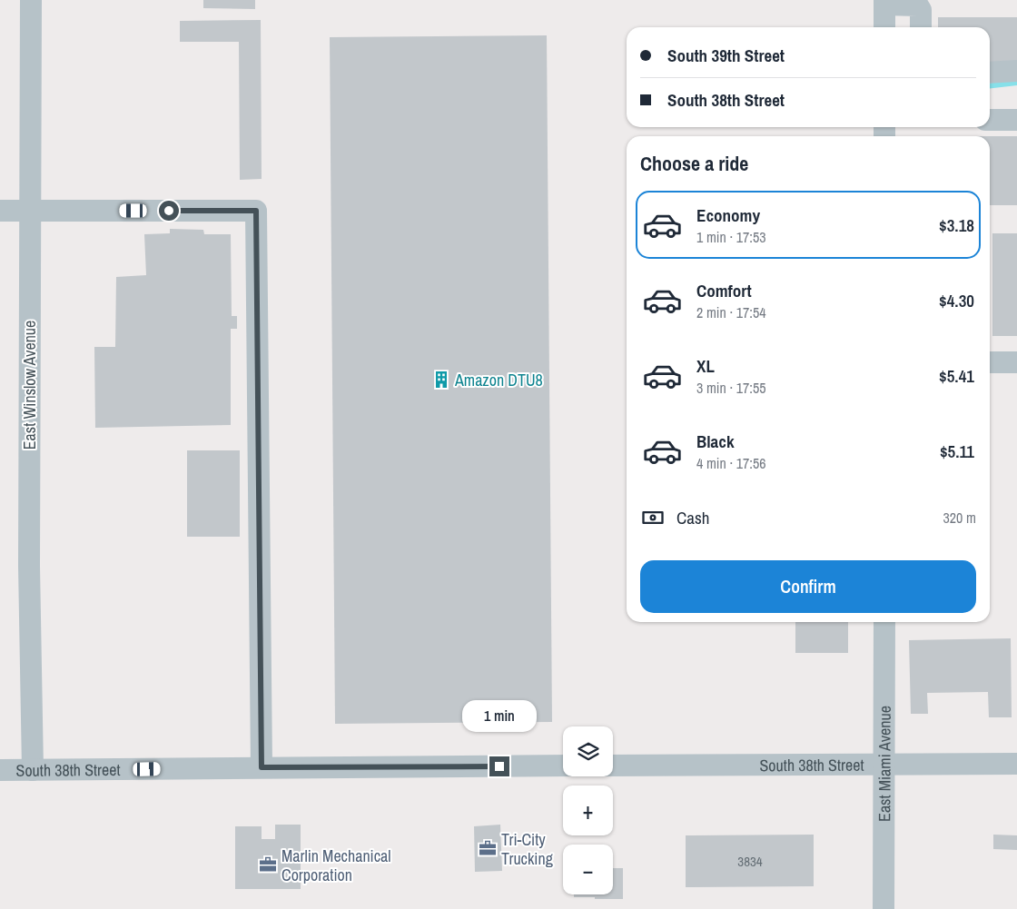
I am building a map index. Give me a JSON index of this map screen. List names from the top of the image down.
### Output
{
  "streets": {
    "street": ["East Winslow Avenue", "East Miami Avenue", "South 38th Street"]
  },
  "crossings": [
    ["East Winslow Avenue", "South 38th Street"],
    ["East Miami Avenue", "South 38th Street"]
  ],
  "places": {
    "building": ["Amazon DTU8"],
    "office": ["Tri-City Trucking", "Marlin Mechanical Corporation"]
  },
  "house_numbers": ["3834"],
  "page": {
    "banner": ["South 39th Street", "South 38th Street"],
    "heading": "Choose a ride",
    "list": [
      {
        "name": "Economy",
        "note": "1 min · 17:53",
        "value": "$3.18"
      },
      {
        "name": "Comfort",
        "note": "2 min · 17:54",
        "value": "$4.30"
      },
      {
        "name": "XL",
        "note": "3 min · 17:55",
        "value": "$5.41"
      },
      {
        "name": "Black",
        "note": "4 min · 17:56",
        "value": "$5.11"
      }
    ],
    "pay": ["Cash", "320 m"],
    "buttons": "Confirm",
    "bubble": "1 min",
    "map_buttons": ["+", "−"]
  }
}
